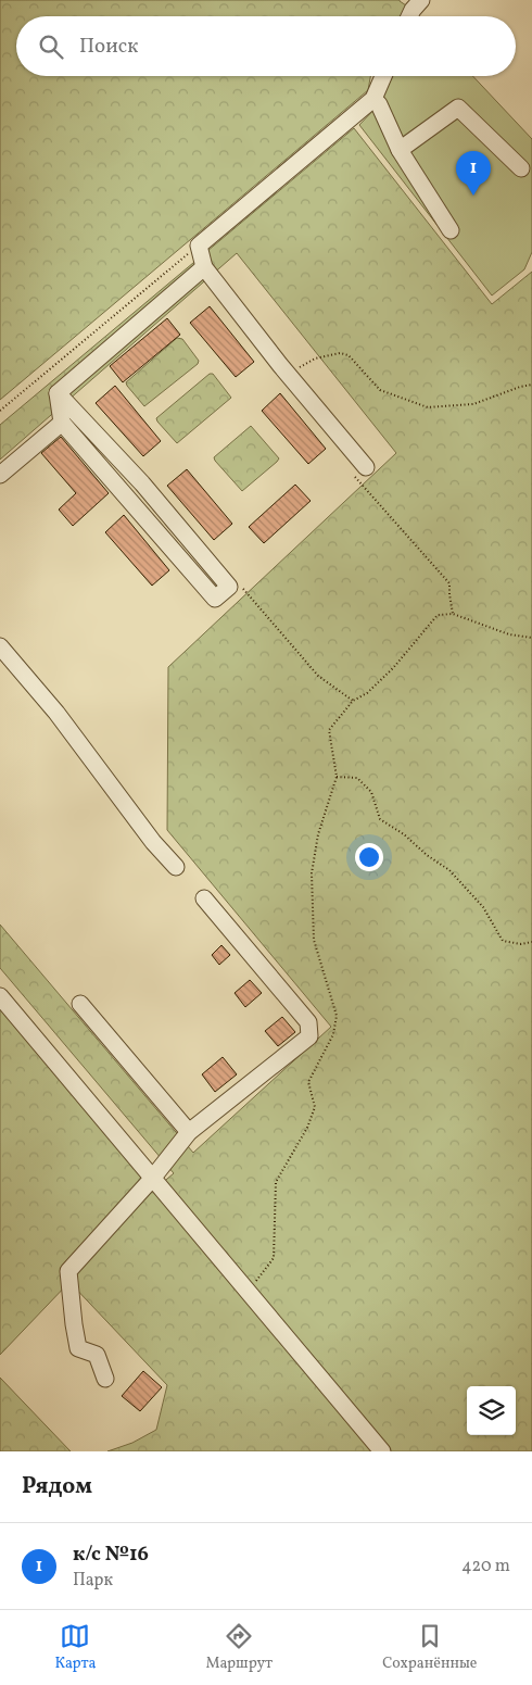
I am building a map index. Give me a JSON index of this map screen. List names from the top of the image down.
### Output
{
  "page": {
    "search": "Поиск",
    "pins": "1",
    "heading": "Рядом",
    "list": [
      {
        "mark": "1",
        "name": "к/с №16",
        "note": "Парк",
        "value": "420 m"
      }
    ],
    "nav": ["Карта", "Маршрут", "Сохранённые"]
  }
}
